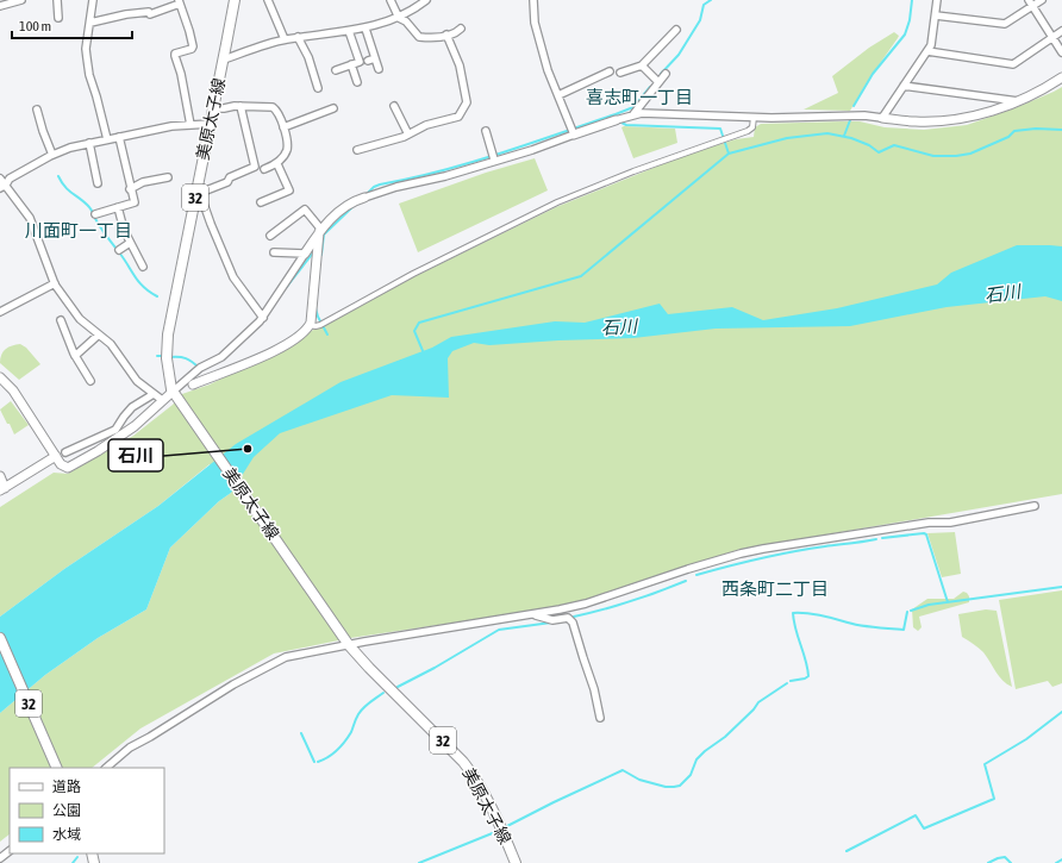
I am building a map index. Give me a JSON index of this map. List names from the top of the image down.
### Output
{
  "streets": {
    "main road": ["美原太子線", "32"]
  },
  "districts": ["喜志町一丁目", "川面町一丁目", "西条町二丁目"],
  "water": ["石川"],
  "places": ["石川"],
  "legend": ["道路", "公園", "水域"],
  "scale_bar": "100 m"
}
